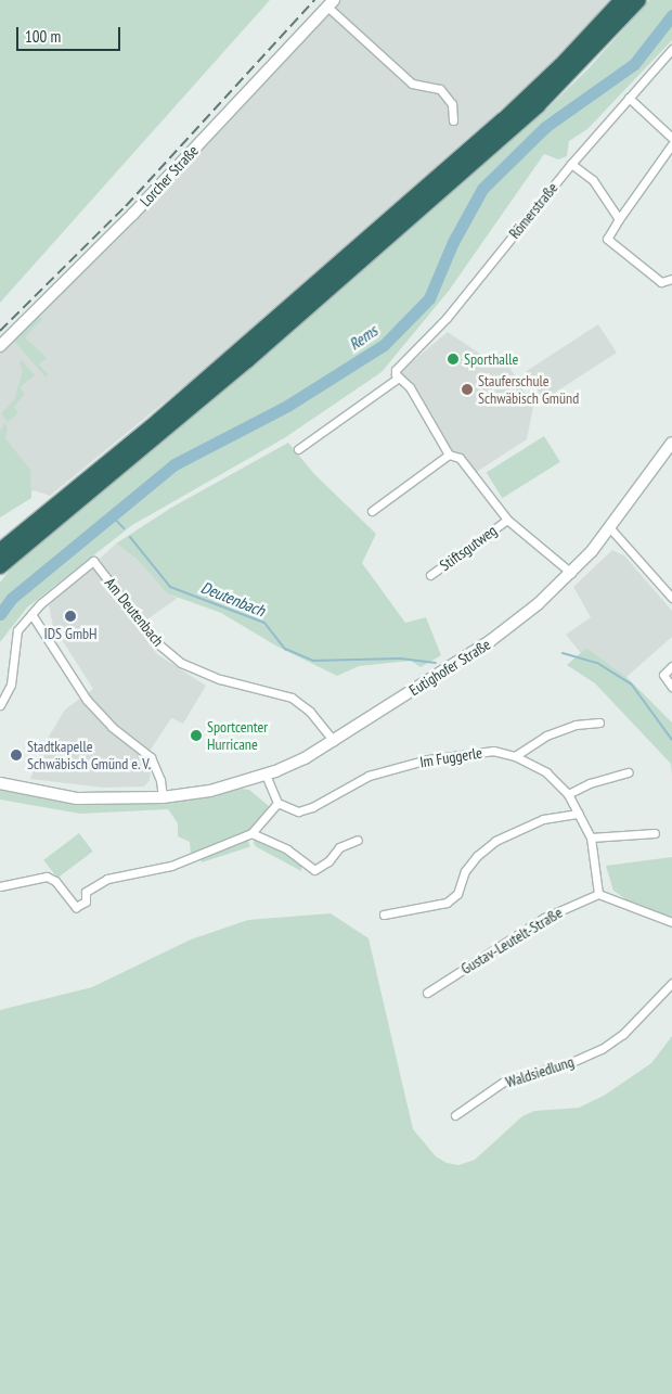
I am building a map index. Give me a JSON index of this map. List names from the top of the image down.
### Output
{
  "streets": {
    "street": [
      "Lorcher Straße",
      "Römerstraße",
      "Stiftsgutweg",
      "Am Deutenbach",
      "Eutighofer Straße",
      "Im Fuggerle",
      "Gustav-Leutelt-Straße",
      "Waldsiedlung"
    ]
  },
  "crossings": [
    ["Stiftsgutweg", "Eutighofer Straße"],
    ["Am Deutenbach", "Eutighofer Straße"],
    ["Im Fuggerle", "Gustav-Leutelt-Straße"]
  ],
  "water": ["Rems", "Deutenbach"],
  "places": [
    "Sporthalle",
    "Stauferschule Schwäbisch Gmünd",
    "IDS GmbH",
    "Sportcenter Hurricane",
    "Stadtkapelle Schwäbisch Gmünd e. V."
  ],
  "scale_bar": "100 m"
}
